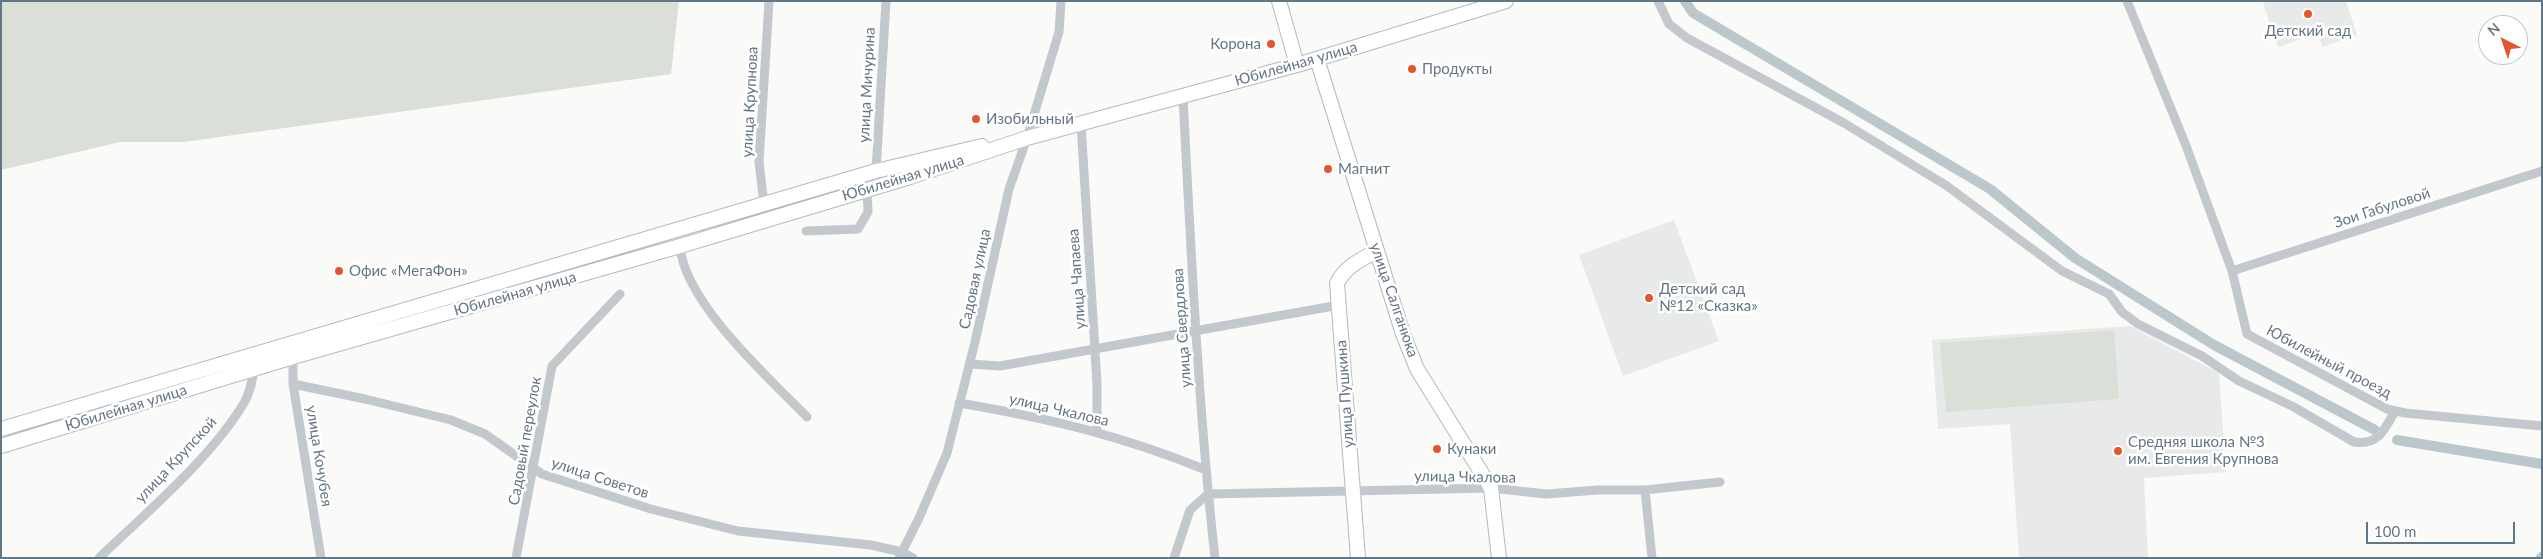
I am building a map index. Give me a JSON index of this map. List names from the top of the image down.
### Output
{
  "streets": {
    "main road": ["Юбилейная улица", "улица Салганюка", "улица Пушкина"],
    "street": [
      "улица Мичурина",
      "улица Крупнова",
      "Зои Габуловой",
      "Садовая улица",
      "улица Чапаева",
      "улица Свердлова",
      "Юбилейный проезд",
      "улица Чкалова",
      "Садовый переулок",
      "улица Кочубея",
      "улица Крупской",
      "улица Советов"
    ]
  },
  "crossings": [
    ["Юбилейная улица", "улица Мичурина"],
    ["Юбилейная улица", "улица Крупнова"],
    ["Юбилейная улица", "Садовая улица"],
    ["Юбилейная улица", "улица Чапаева"],
    ["Юбилейная улица", "улица Салганюка"],
    ["Юбилейная улица", "улица Свердлова"],
    ["Юбилейная улица", "улица Кочубея"],
    ["Юбилейная улица", "улица Крупской"],
    ["Зои Габуловой", "Юбилейный проезд"],
    ["Садовая улица", "улица Чкалова"],
    ["Садовая улица", "улица Советов"],
    ["улица Чапаева", "улица Чкалова"],
    ["улица Салганюка", "улица Пушкина"],
    ["улица Салганюка", "улица Чкалова"],
    ["улица Свердлова", "улица Чкалова"],
    ["улица Пушкина", "улица Чкалова"],
    ["Садовый переулок", "улица Советов"],
    ["улица Кочубея", "улица Советов"]
  ],
  "places": [
    "Детский сад",
    "Корона",
    "Продукты",
    "Изобильный",
    "Магнит",
    "Офис «МегаФон»",
    "Детский сад №12 «Сказка»",
    "Кунаки",
    "Средняя школа №3 им. Евгения Крупнова"
  ],
  "scale_bar": "100 m",
  "north": "top left"
}
